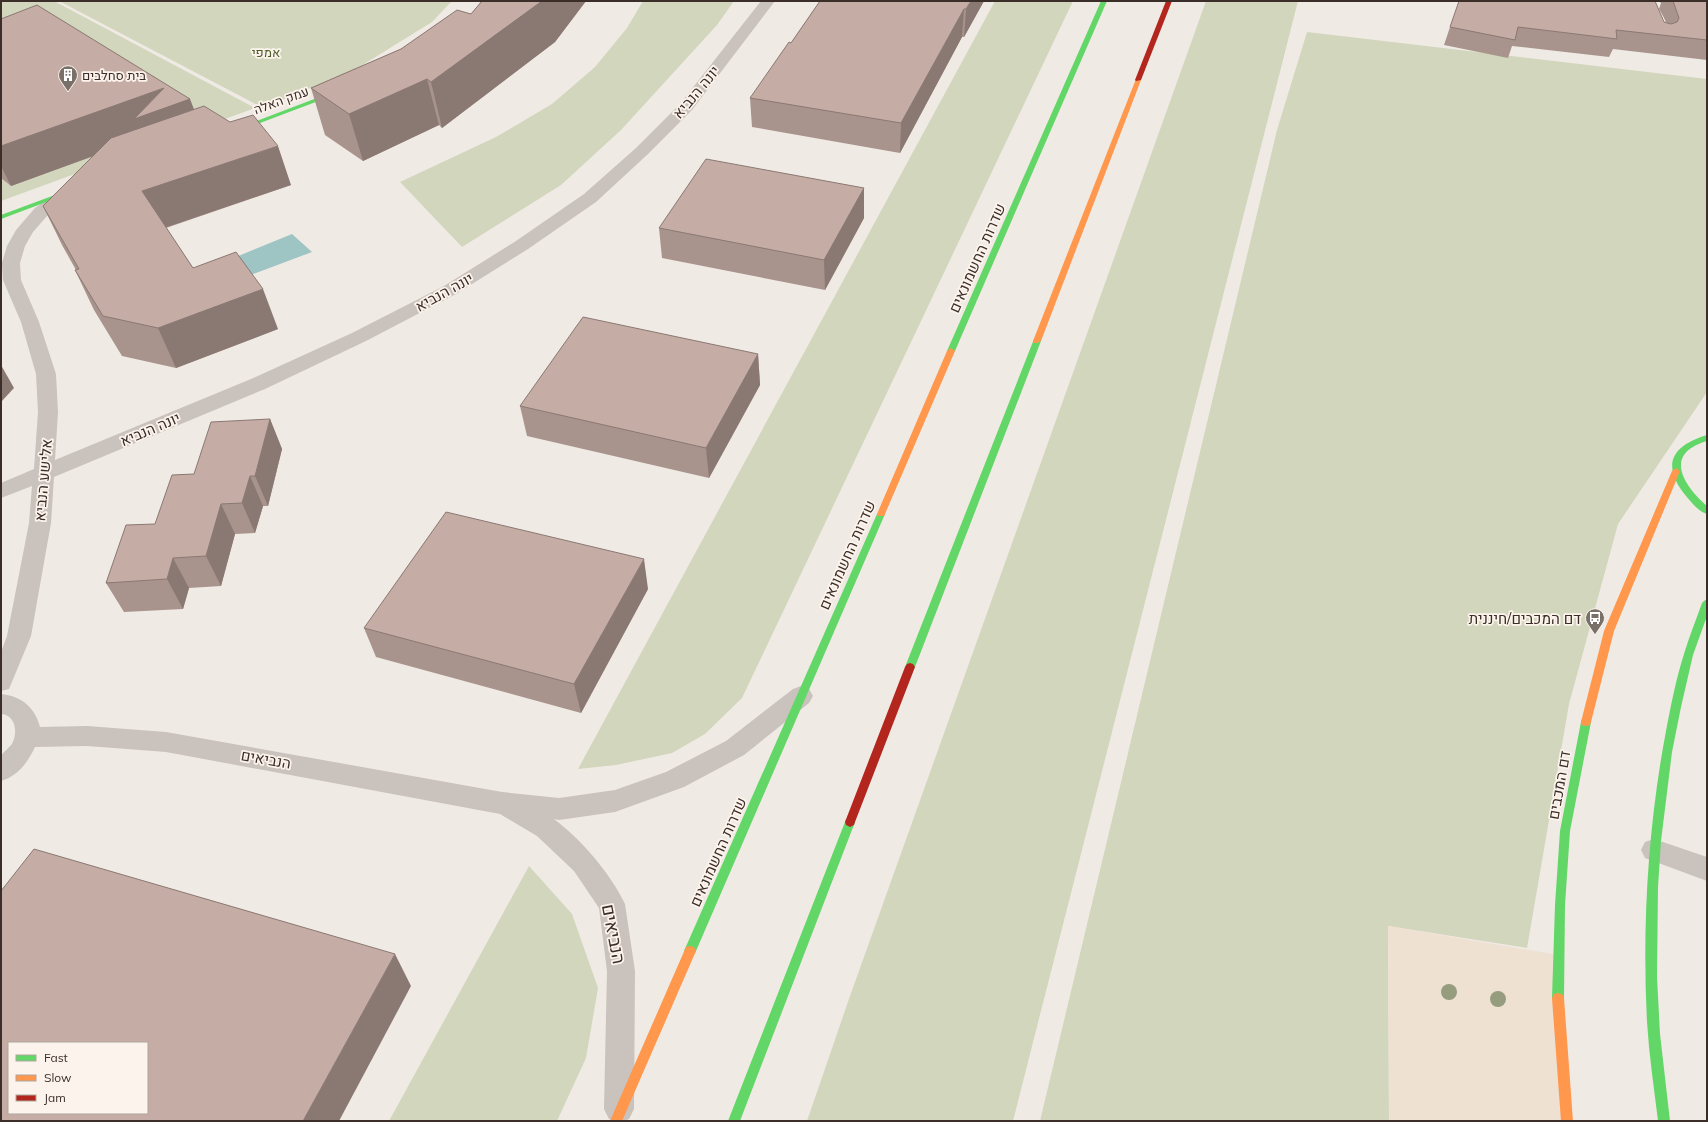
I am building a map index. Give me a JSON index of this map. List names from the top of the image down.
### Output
{
  "streets": {
    "main road": ["עמק האלה", "שדרות החשמונאים", "דם המכבים"],
    "street": ["יונה הנביא", "אלישע הנביא", "הנביאים"]
  },
  "crossings": [
    ["יונה הנביא", "אלישע הנביא"],
    ["שדרות החשמונאים", "הנביאים"]
  ],
  "parks": ["אמפי"],
  "places": {
    "building": ["בית סחלבים"],
    "bus stop": ["דם המכבים/חיננית"]
  },
  "legend": ["Fast", "Slow", "Jam"]
}
